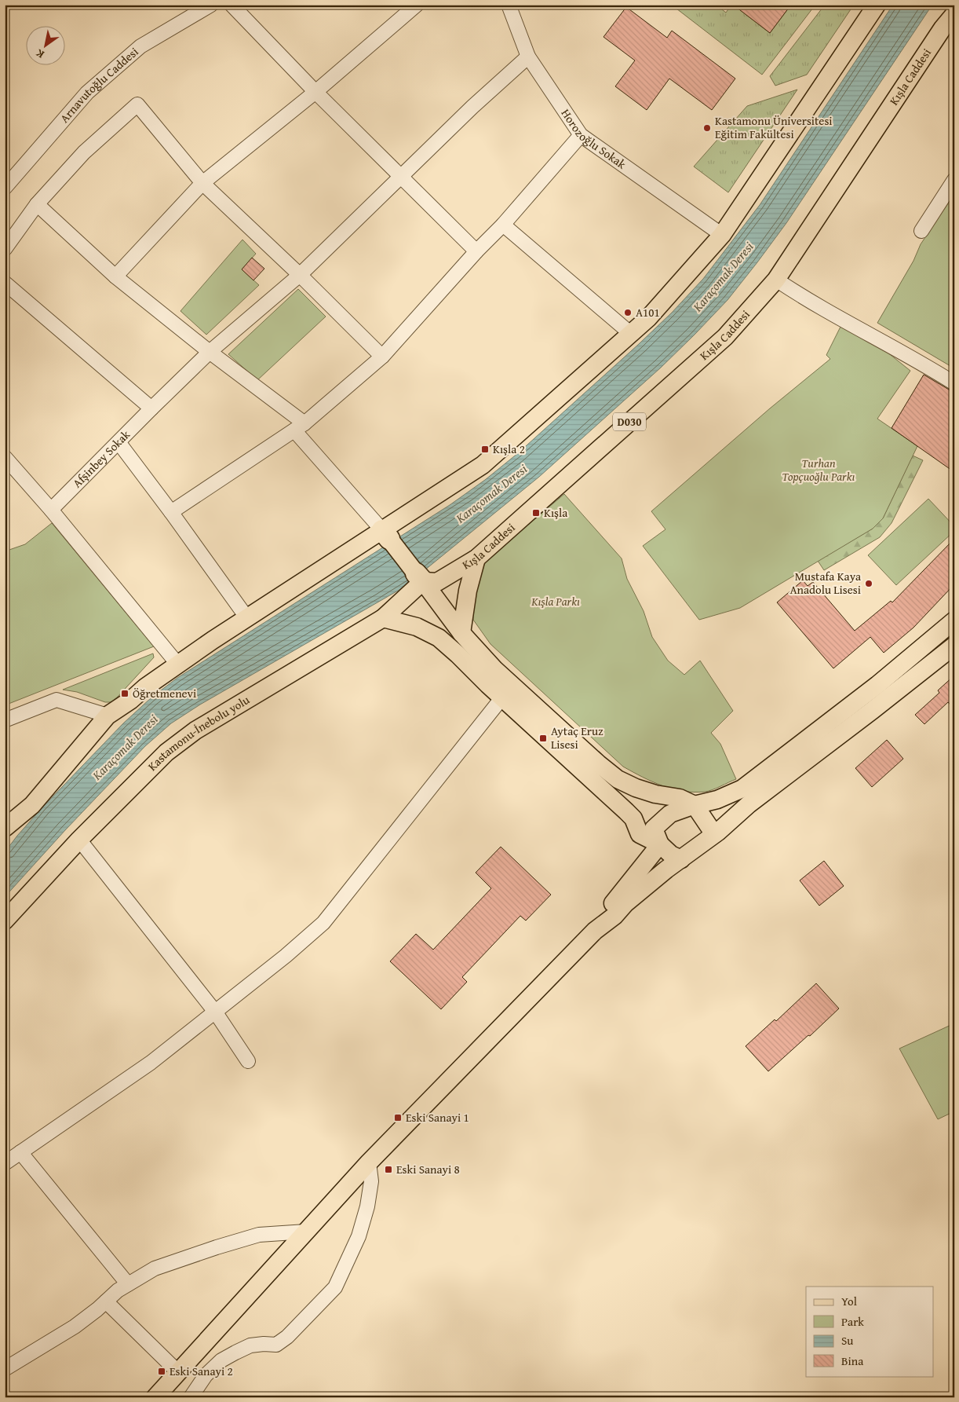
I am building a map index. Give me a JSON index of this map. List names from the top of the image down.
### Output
{
  "streets": {
    "main road": ["Kışla Caddesi", "D030", "Kastamonu-İnebolu yolu"],
    "street": ["Arnavutoğlu Caddesi", "Horozoğlu Sokak", "Afşinbey Sokak"]
  },
  "crossings": [
    ["Kışla Caddesi", "Kastamonu-İnebolu yolu"],
    ["Horozoğlu Sokak", "Afşinbey Sokak"]
  ],
  "water": ["Karaçomak Deresi"],
  "parks": ["Turhan Topçuoğlu Parkı", "Kışla Parkı"],
  "places": {
    "other": ["Kastamonu Üniversitesi Eğitim Fakültesi", "A101", "Mustafa Kaya Anadolu Lisesi"],
    "transit": [
      "Kışla 2",
      "Kışla",
      "Öğretmenevi",
      "Aytaç Eruz Lisesi",
      "Eski Sanayi 1",
      "Eski Sanayi 8",
      "Eski Sanayi 2"
    ]
  },
  "legend": [
    "Yol",
    "Park",
    "Su",
    "Bina"
  ],
  "north": "bottom left"
}
